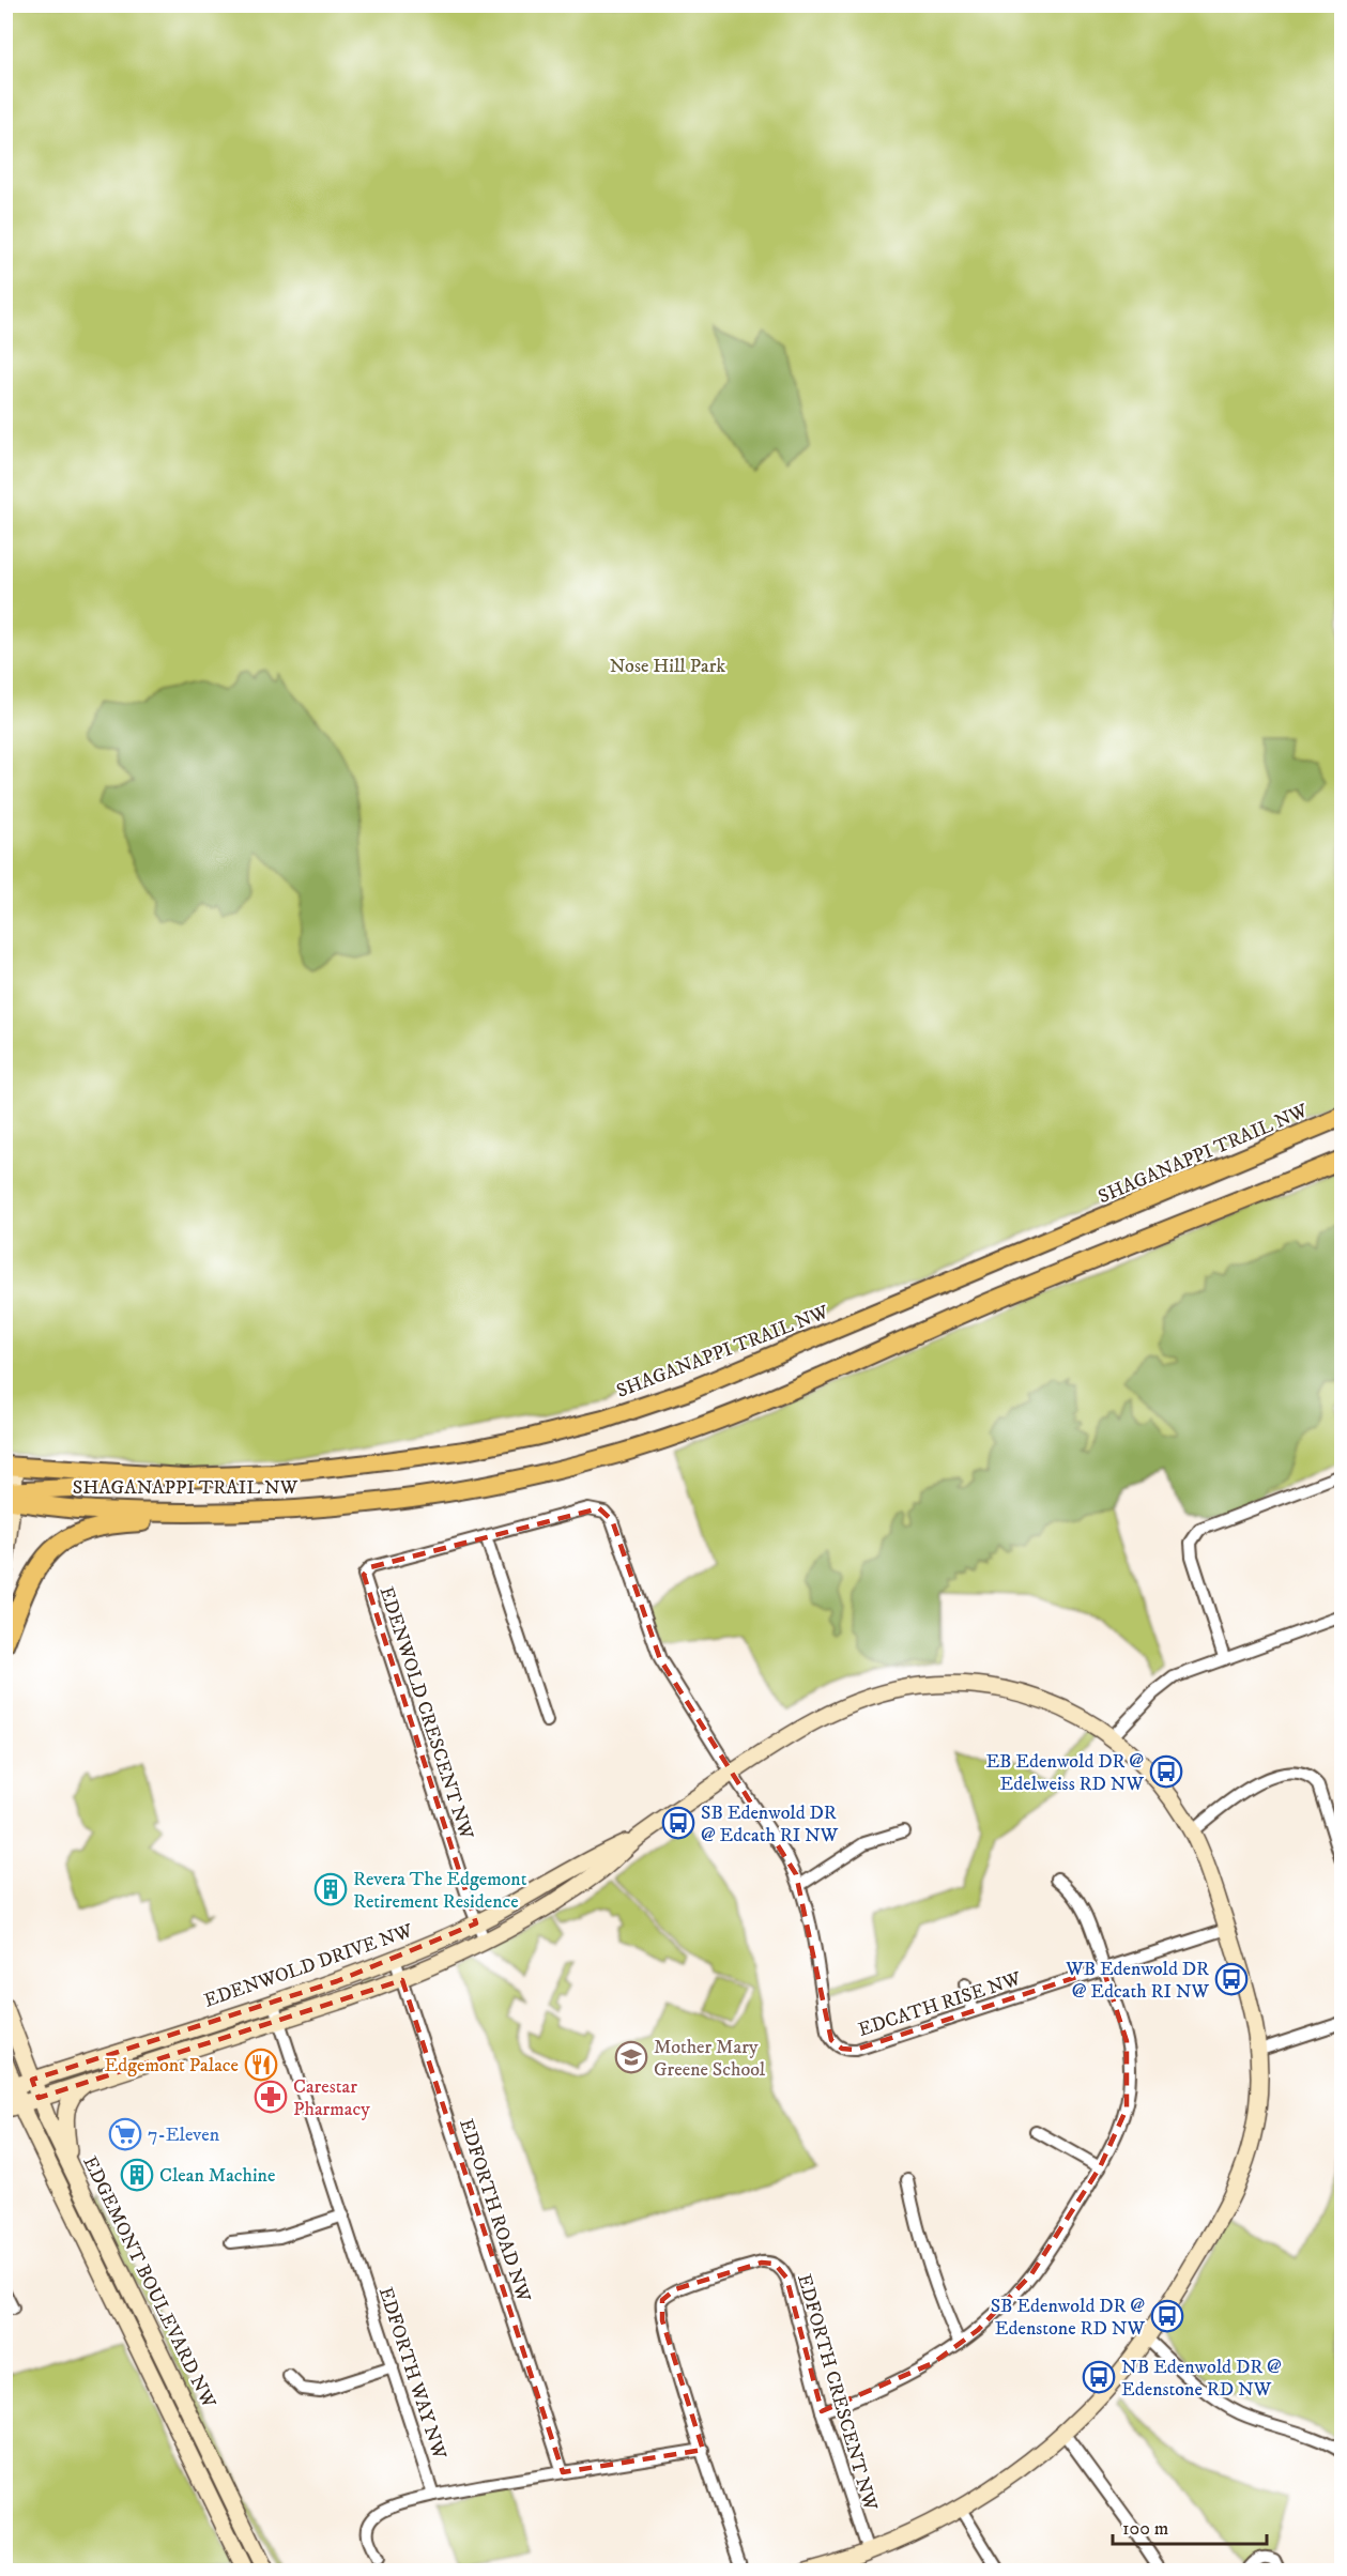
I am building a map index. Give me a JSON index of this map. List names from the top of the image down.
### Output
{
  "streets": {
    "main road": ["SHAGANAPPI TRAIL NW"],
    "street": [
      "EDENWOLD CRESCENT NW",
      "EDENWOLD DRIVE NW",
      "EDCATH RISE NW",
      "EDFORTH ROAD NW",
      "EDGEMONT BOULEVARD NW",
      "EDFORTH WAY NW",
      "EDFORTH CRESCENT NW"
    ]
  },
  "crossings": [
    ["EDENWOLD CRESCENT NW", "EDENWOLD DRIVE NW"],
    ["EDENWOLD CRESCENT NW", "EDCATH RISE NW"],
    ["EDENWOLD DRIVE NW", "EDCATH RISE NW"],
    ["EDENWOLD DRIVE NW", "EDFORTH ROAD NW"],
    ["EDENWOLD DRIVE NW", "EDGEMONT BOULEVARD NW"],
    ["EDENWOLD DRIVE NW", "EDFORTH WAY NW"],
    ["EDENWOLD DRIVE NW", "EDFORTH CRESCENT NW"]
  ],
  "parks": ["Nose Hill Park"],
  "places": {
    "bus stop": [
      "EB Edenwold DR @ Edelweiss RD NW",
      "SB Edenwold DR @ Edcath RI NW",
      "WB Edenwold DR @ Edcath RI NW",
      "SB Edenwold DR @ Edenstone RD NW",
      "NB Edenwold DR @ Edenstone RD NW"
    ],
    "building": ["Revera The Edgemont Retirement Residence", "Clean Machine"],
    "school or university": ["Mother Mary Greene School"],
    "restaurant": ["Edgemont Palace"],
    "pharmacy": ["Carestar Pharmacy"],
    "supermarket": ["7-Eleven"]
  },
  "scale_bar": "100 m"
}
